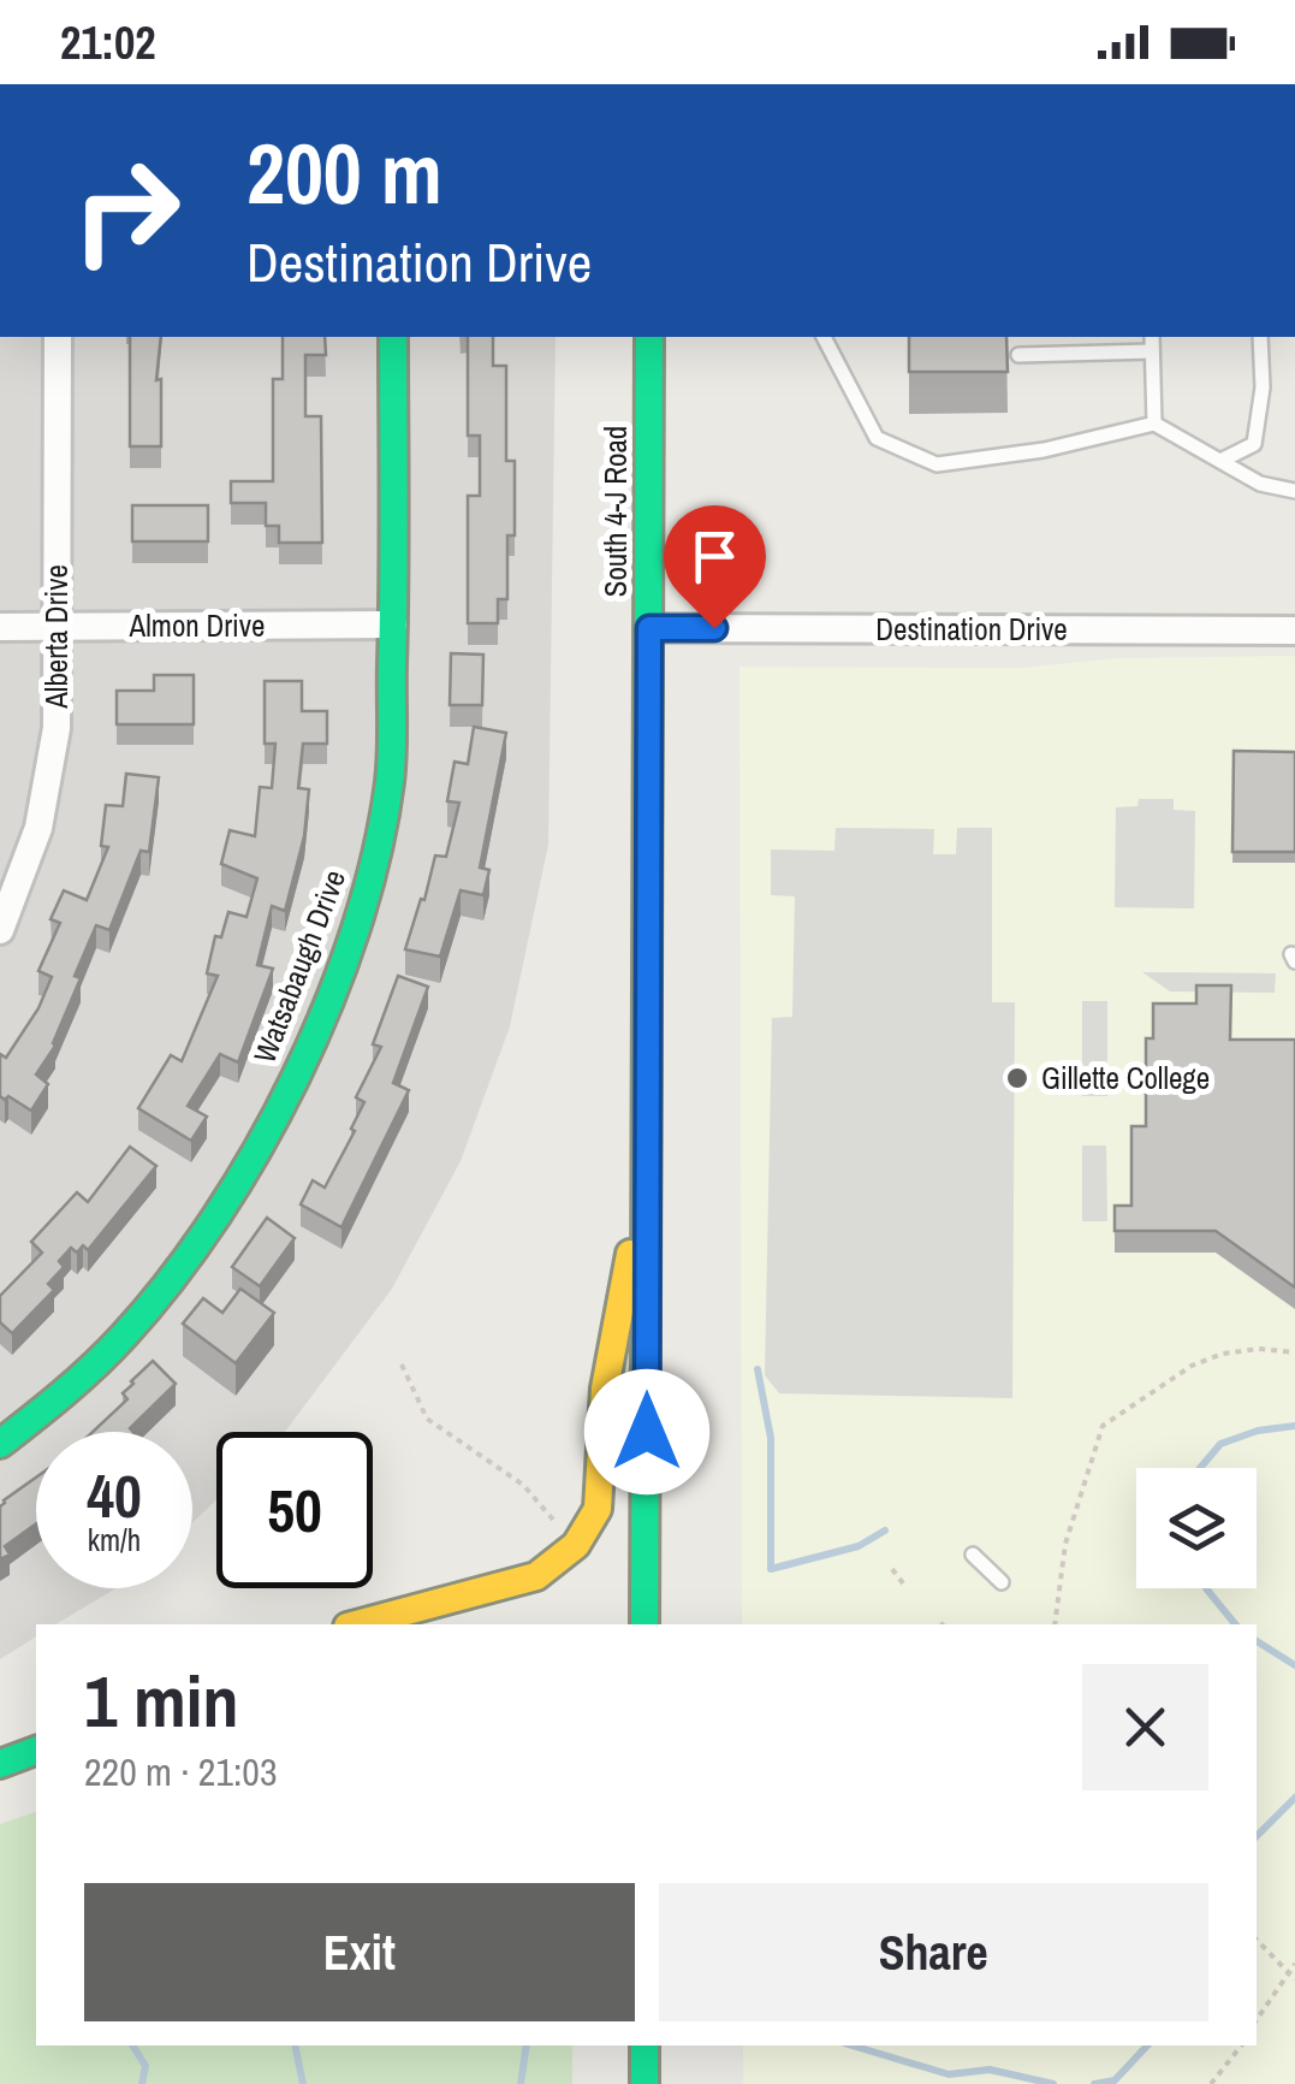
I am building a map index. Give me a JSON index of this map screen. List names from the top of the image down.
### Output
{
  "streets": {
    "main road": ["South 4-J Road", "Watsabaugh Drive"],
    "street": ["Almon Drive", "Destination Drive", "Alberta Drive"]
  },
  "crossings": [
    ["South 4-J Road", "Destination Drive"],
    ["Almon Drive", "Alberta Drive"],
    ["Almon Drive", "Watsabaugh Drive"]
  ],
  "places": ["Gillette College"],
  "page": {
    "status": "21:02",
    "turn": ["200 m", "Destination Drive"],
    "speed": "40 km/h",
    "limit": "50",
    "heading": ["1 min", "220 m · 21:03"],
    "buttons": ["Exit", "Share"]
  }
}
